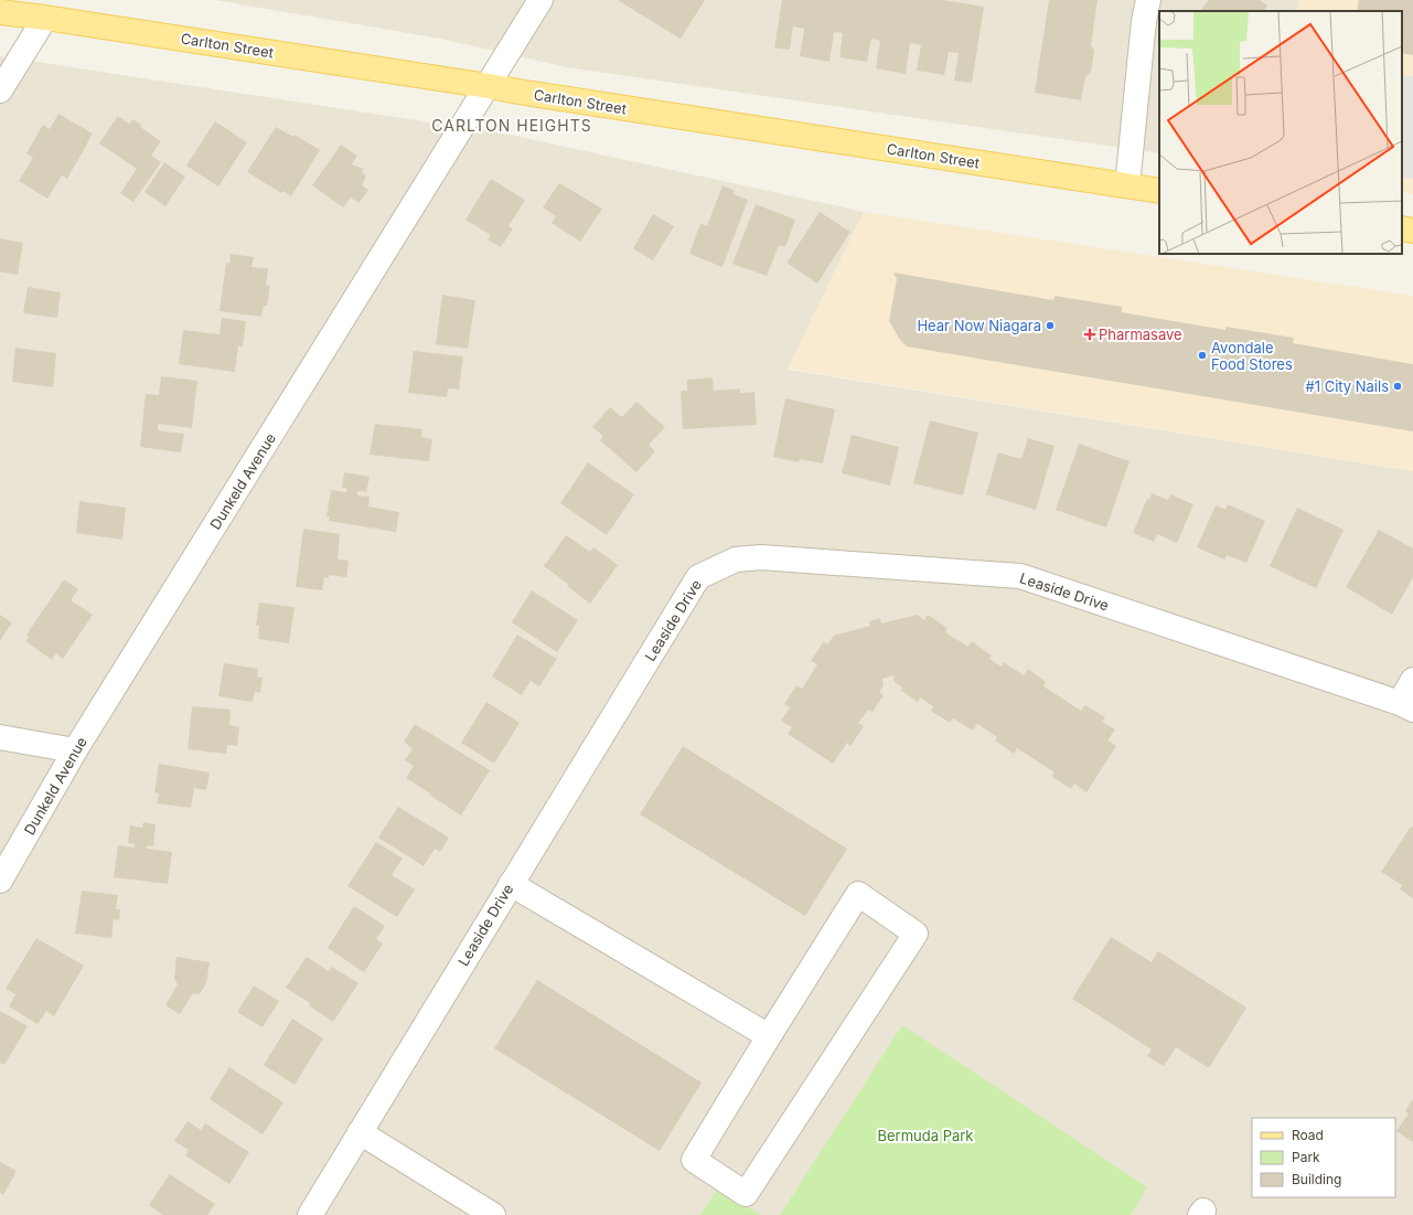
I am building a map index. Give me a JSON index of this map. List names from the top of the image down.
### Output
{
  "streets": {
    "main road": ["Carlton Street"],
    "street": ["Dunkeld Avenue", "Leaside Drive"]
  },
  "crossings": [
    ["Carlton Street", "Dunkeld Avenue"]
  ],
  "districts": ["CARLTON HEIGHTS"],
  "parks": ["Bermuda Park"],
  "places": {
    "other": ["Hear Now Niagara", "Avondale Food Stores", "#1 City Nails"],
    "health": ["Pharmasave"]
  },
  "legend": ["Road", "Park", "Building"]
}
